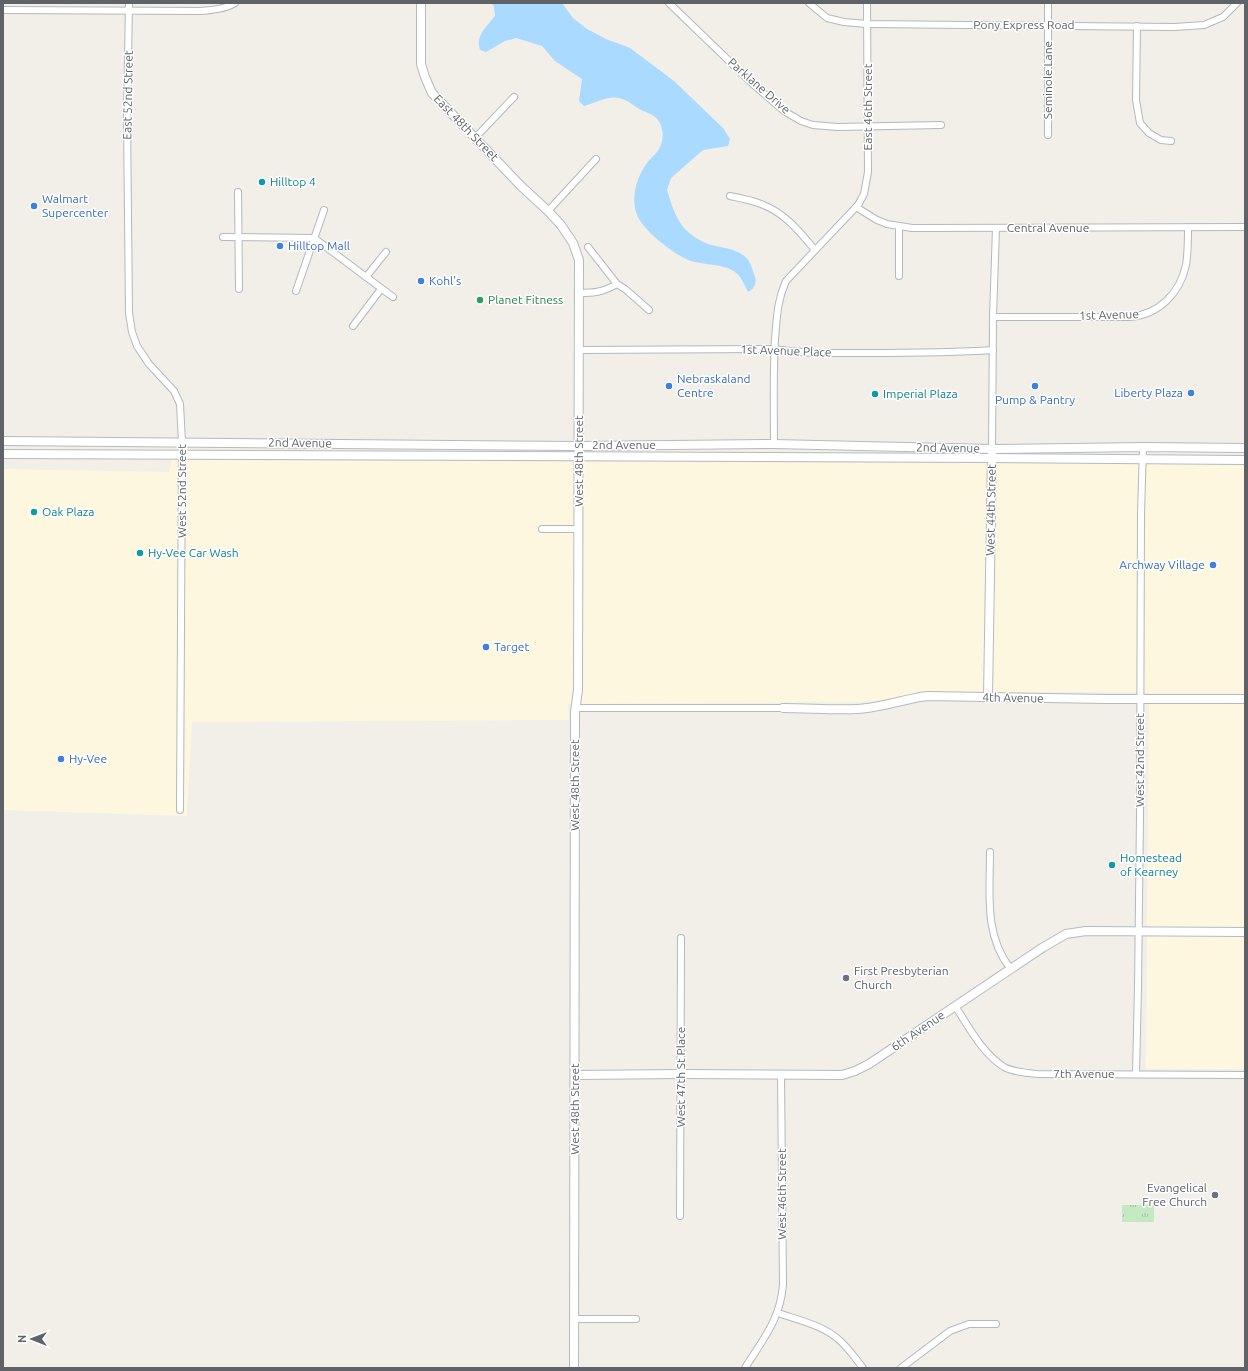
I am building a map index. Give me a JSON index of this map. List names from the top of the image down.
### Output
{
  "streets": {
    "street": [
      "Pony Express Road",
      "Seminole Lane",
      "Parklane Drive",
      "East 52nd Street",
      "East 46th Street",
      "East 48th Street",
      "Central Avenue",
      "1st Avenue",
      "1st Avenue Place",
      "2nd Avenue",
      "West 48th Street",
      "West 52nd Street",
      "West 44th Street",
      "4th Avenue",
      "West 42nd Street",
      "6th Avenue",
      "7th Avenue",
      "West 47th St Place",
      "West 46th Street"
    ]
  },
  "crossings": [
    ["Pony Express Road", "Seminole Lane"],
    ["Pony Express Road", "East 46th Street"],
    ["Parklane Drive", "East 46th Street"],
    ["East 52nd Street", "West 52nd Street"],
    ["East 46th Street", "Central Avenue"],
    ["East 48th Street", "West 48th Street"],
    ["Central Avenue", "1st Avenue"],
    ["Central Avenue", "West 44th Street"],
    ["1st Avenue", "West 44th Street"],
    ["1st Avenue Place", "West 48th Street"],
    ["1st Avenue Place", "West 44th Street"],
    ["2nd Avenue", "West 48th Street"],
    ["2nd Avenue", "West 52nd Street"],
    ["2nd Avenue", "West 44th Street"],
    ["2nd Avenue", "West 42nd Street"],
    ["West 48th Street", "6th Avenue"],
    ["West 44th Street", "4th Avenue"],
    ["4th Avenue", "West 42nd Street"],
    ["West 42nd Street", "6th Avenue"],
    ["West 42nd Street", "7th Avenue"],
    ["6th Avenue", "7th Avenue"],
    ["6th Avenue", "West 47th St Place"],
    ["6th Avenue", "West 46th Street"]
  ],
  "places": [
    "Hilltop 4",
    "Walmart Supercenter",
    "Hilltop Mall",
    "Kohl's",
    "Planet Fitness",
    "Nebraskaland Centre",
    "Pump & Pantry",
    "Liberty Plaza",
    "Imperial Plaza",
    "Oak Plaza",
    "Hy-Vee Car Wash",
    "Archway Village",
    "Target",
    "Hy-Vee",
    "Homestead of Kearney",
    "First Presbyterian Church",
    "Evangelical Free Church"
  ],
  "north": "left"
}
